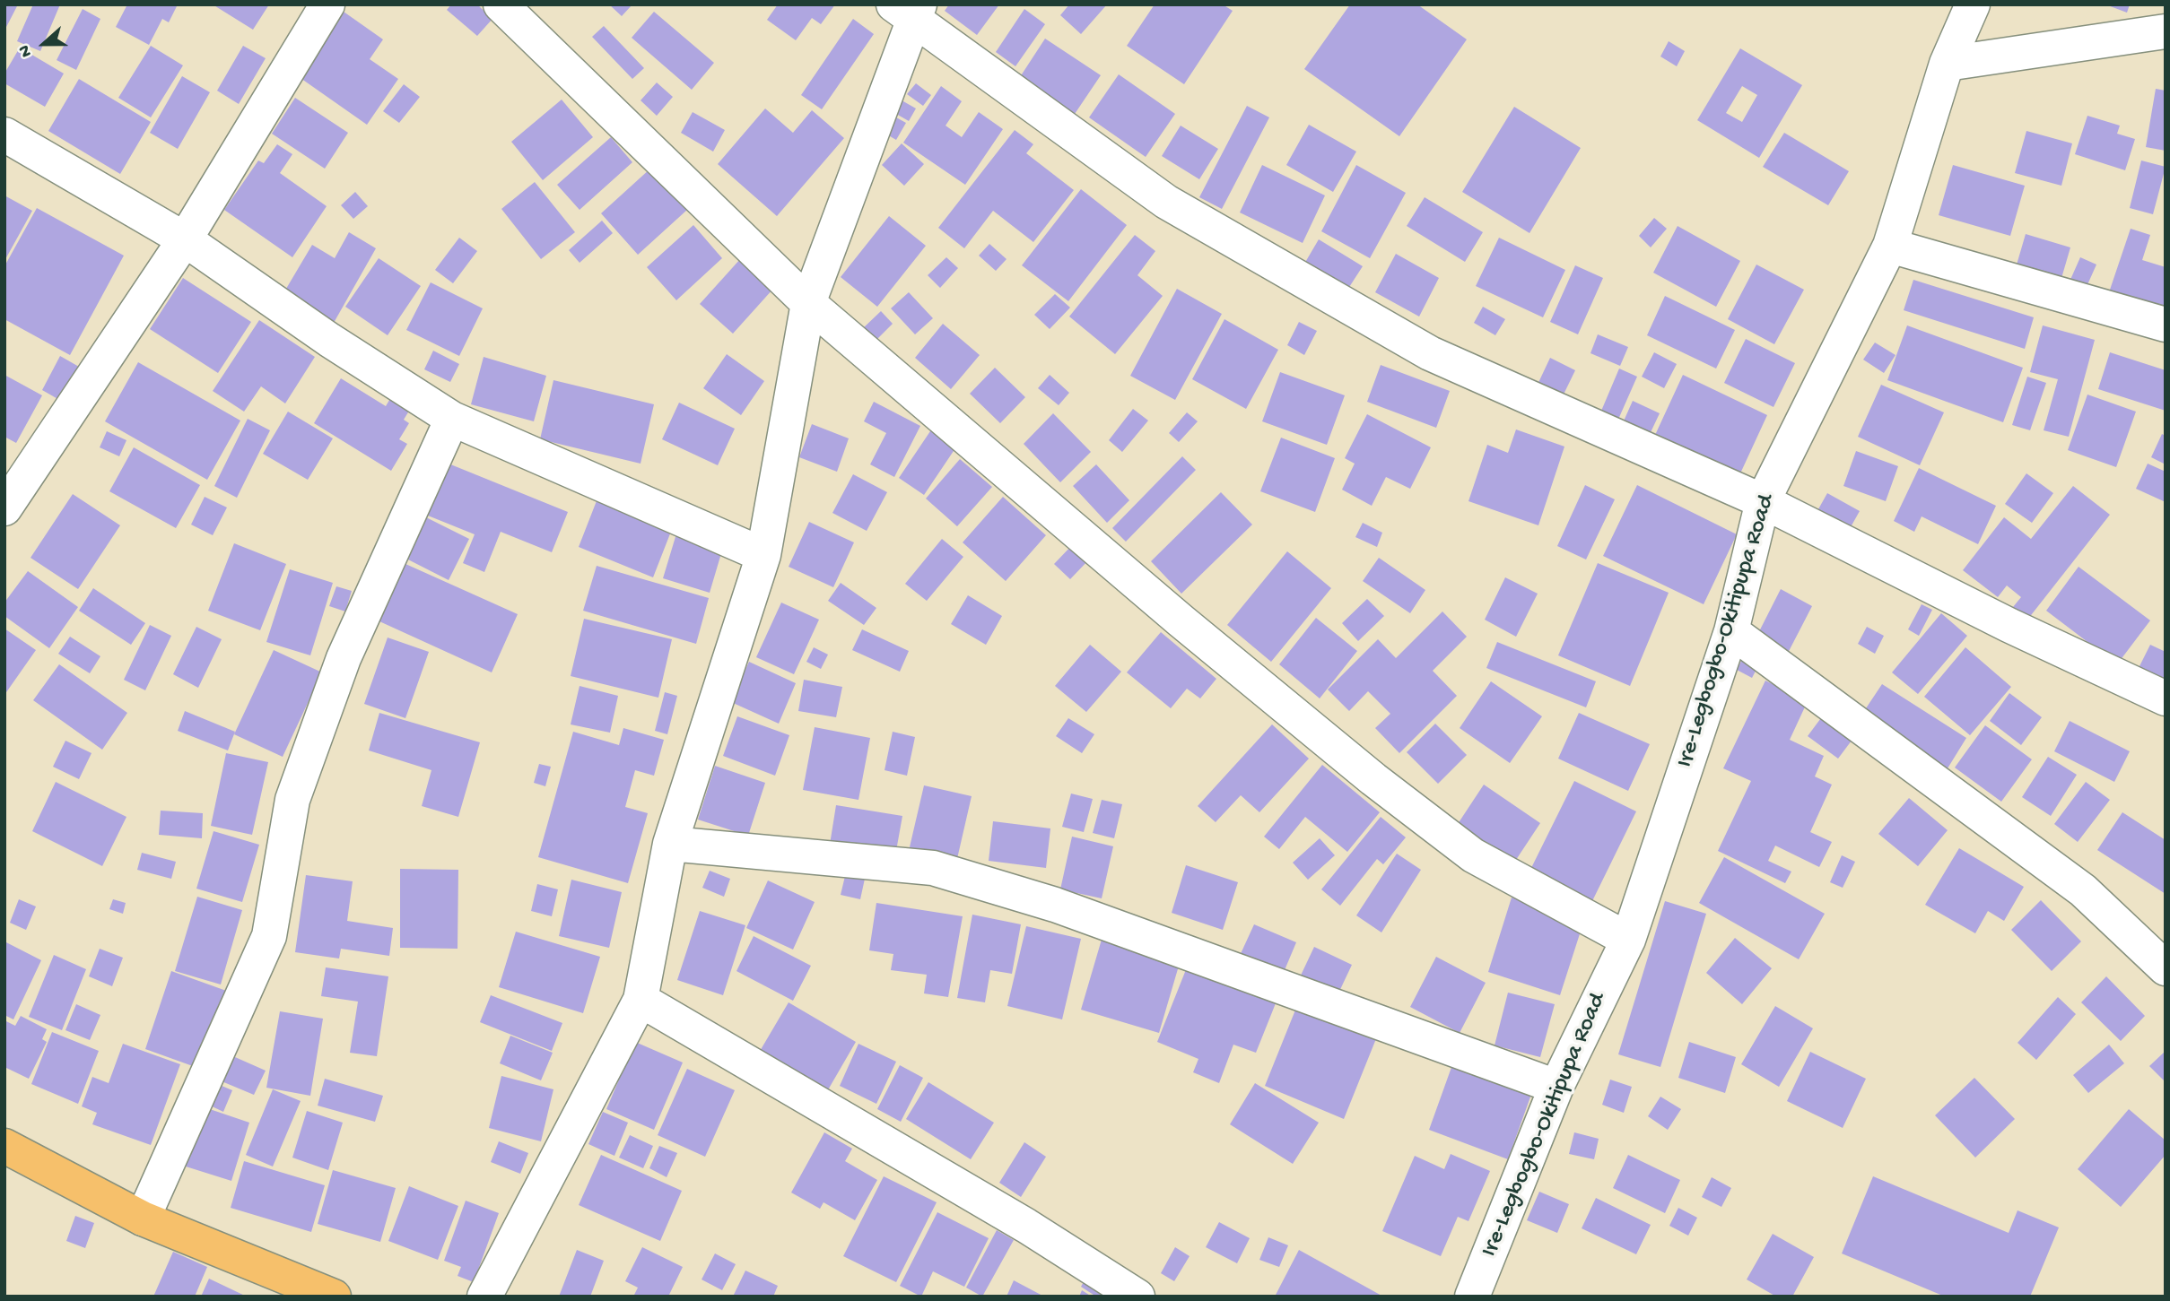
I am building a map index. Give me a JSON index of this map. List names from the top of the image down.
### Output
{
  "streets": {
    "street": ["Ire-Legbogbo-Okitipupa Road"]
  },
  "north": "left"
}
